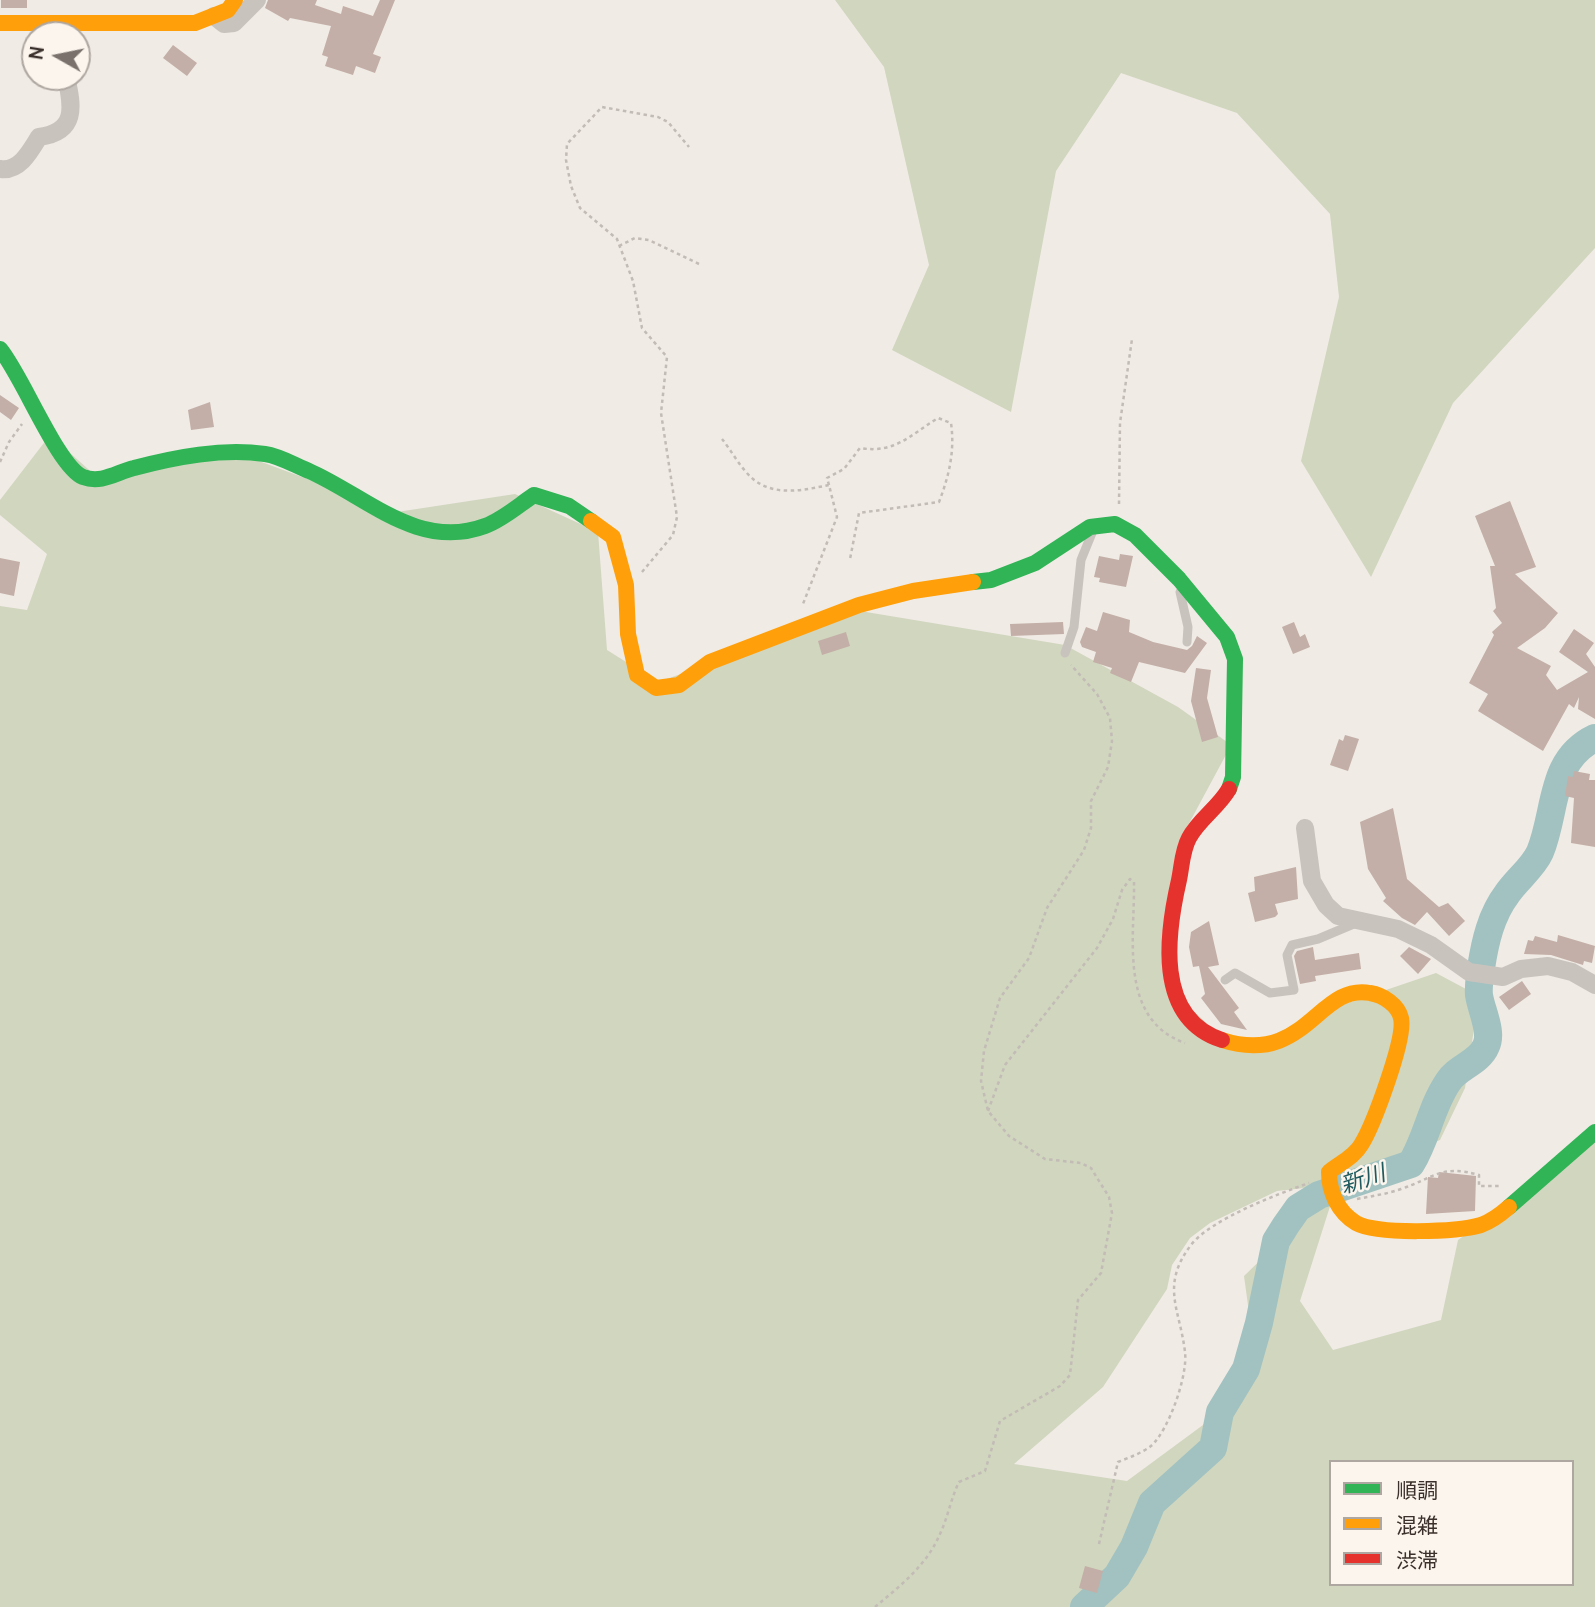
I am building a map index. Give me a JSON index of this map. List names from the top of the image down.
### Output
{
  "water": ["新川"],
  "legend": ["順調", "混雑", "渋滞"],
  "north": "left"
}
